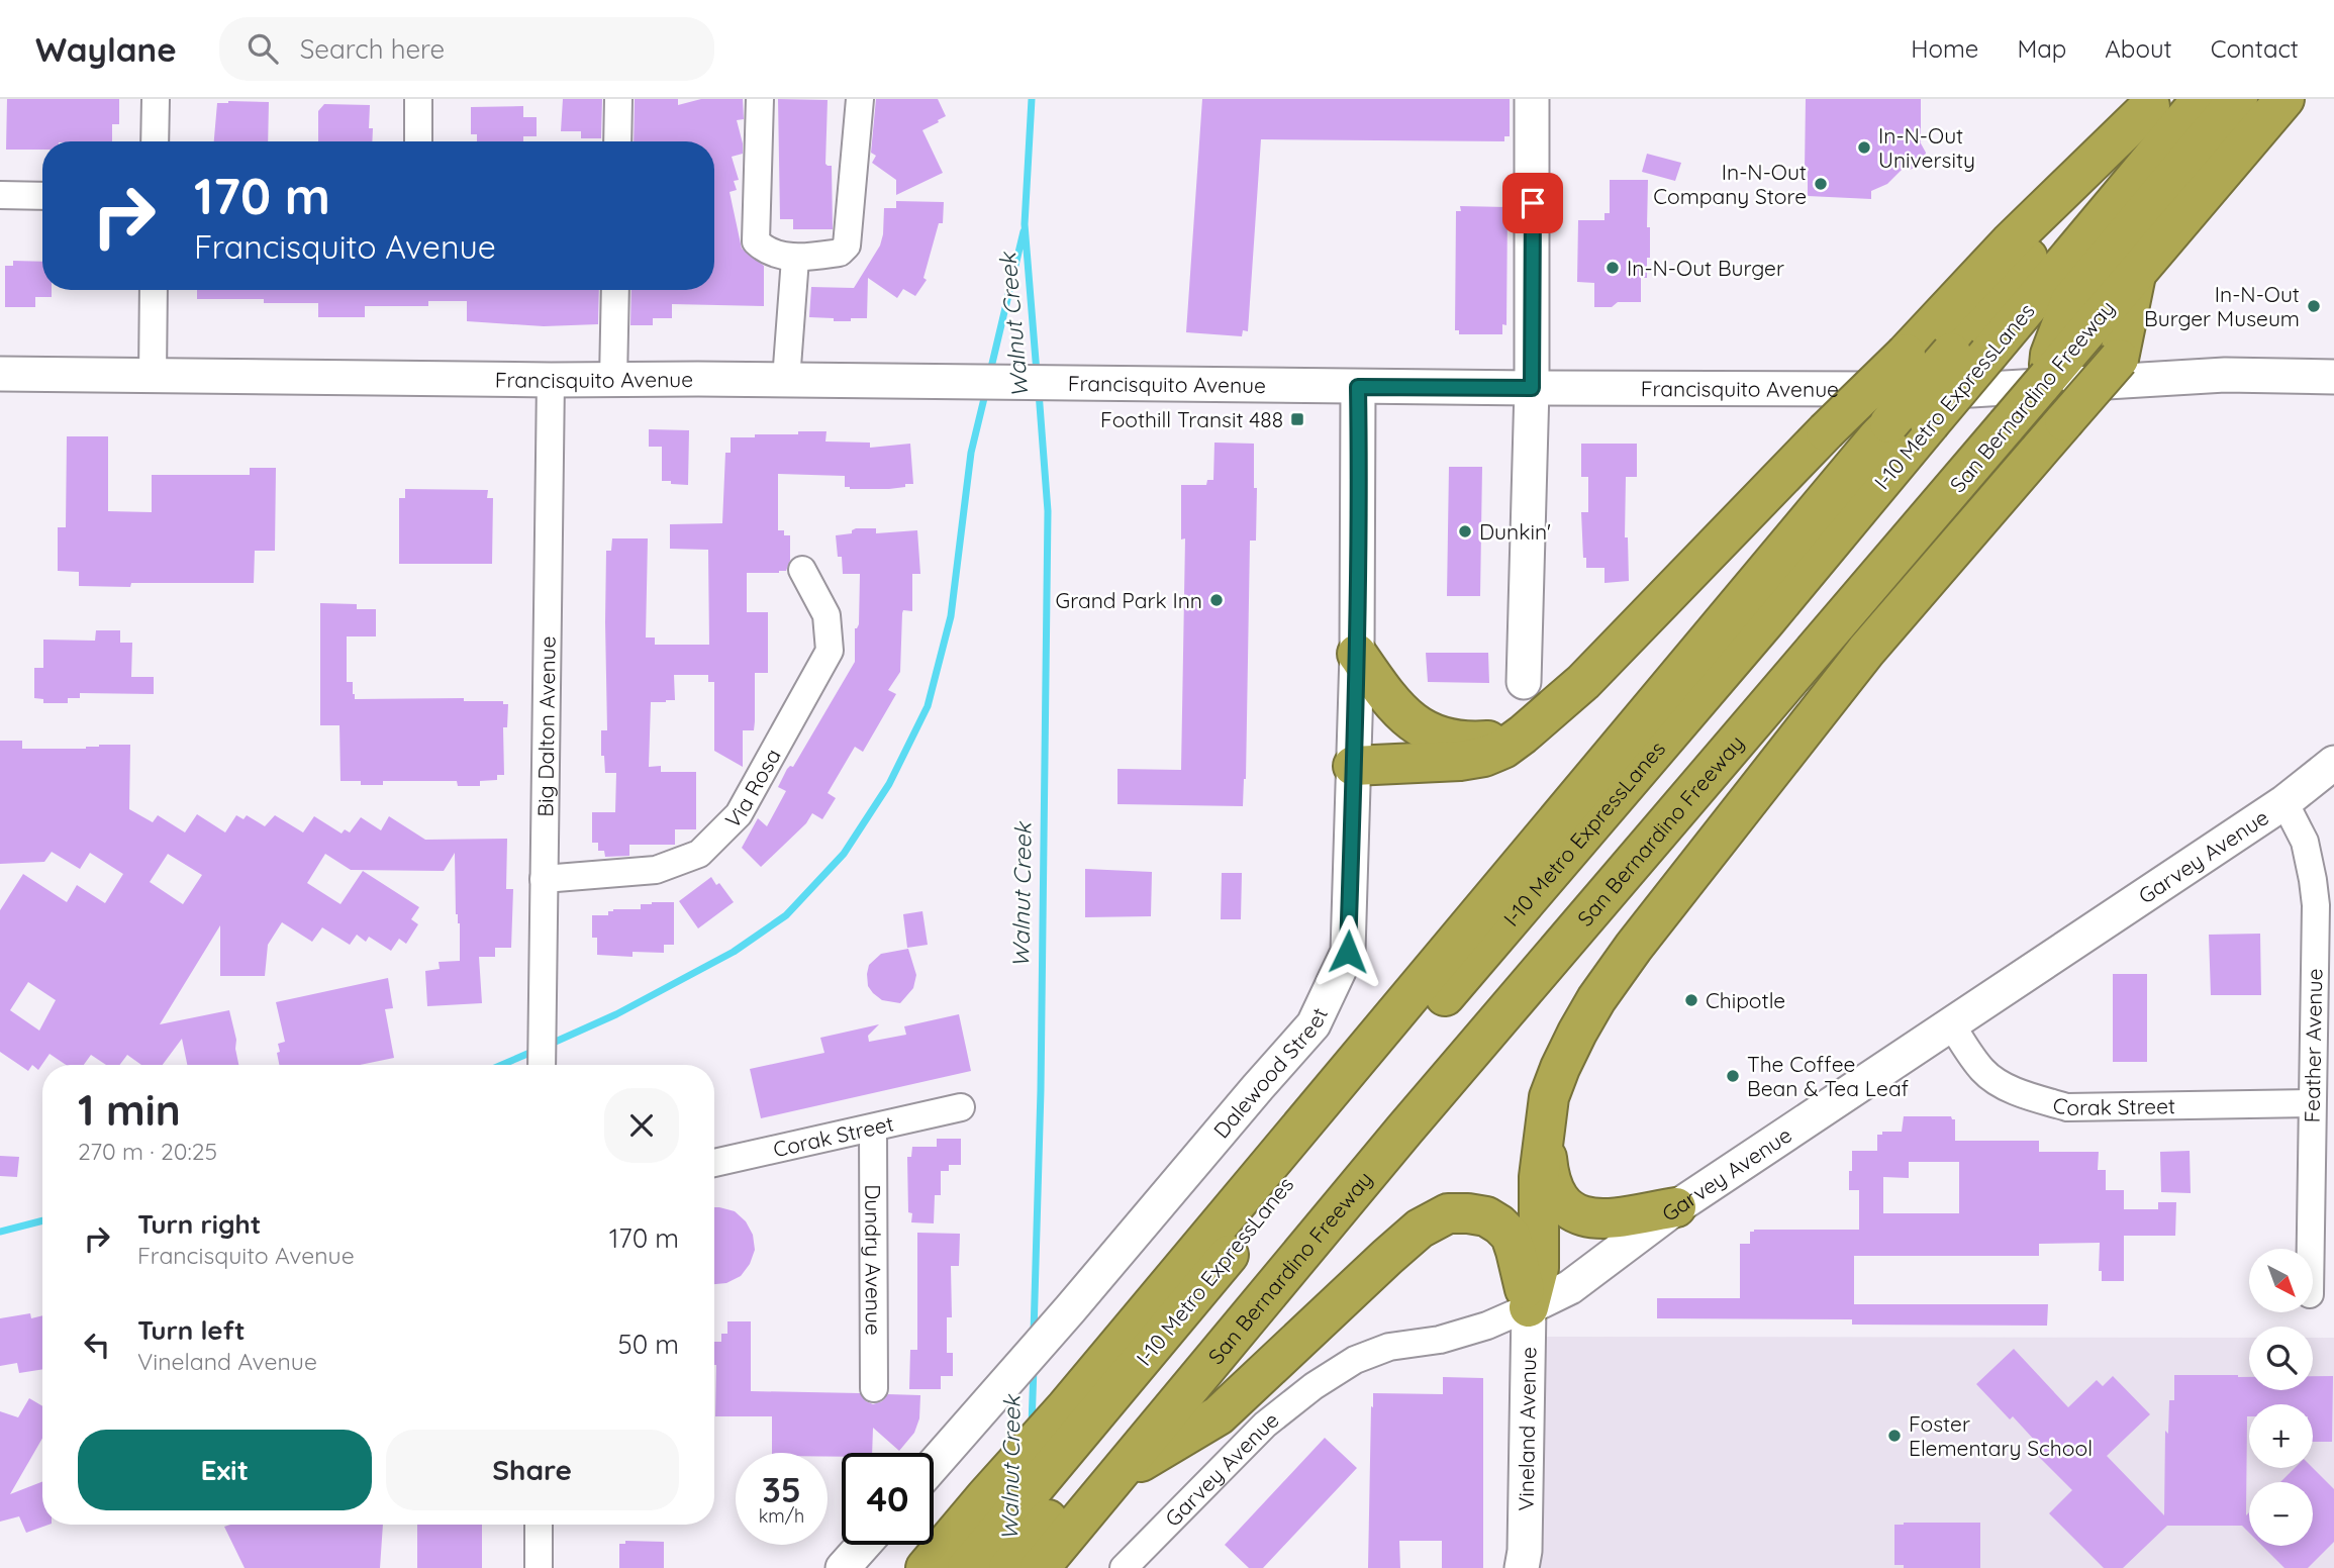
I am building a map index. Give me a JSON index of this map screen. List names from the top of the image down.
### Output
{
  "streets": {
    "highway": ["I-10 Metro ExpressLanes", "San Bernardino Freeway"],
    "street": [
      "Francisquito Avenue",
      "Big Dalton Avenue",
      "Via Rosa",
      "Garvey Avenue",
      "Feather Avenue",
      "Dalewood Street",
      "Corak Street",
      "Dundry Avenue",
      "Vineland Avenue"
    ]
  },
  "crossings": [
    ["Francisquito Avenue", "Big Dalton Avenue"],
    ["Francisquito Avenue", "Dalewood Street"],
    ["I-10 Metro ExpressLanes", "San Bernardino Freeway"],
    ["Big Dalton Avenue", "Via Rosa"],
    ["Garvey Avenue", "Feather Avenue"],
    ["Garvey Avenue", "Corak Street"],
    ["Garvey Avenue", "Vineland Avenue"],
    ["Feather Avenue", "Corak Street"],
    ["Corak Street", "Dundry Avenue"]
  ],
  "water": ["Walnut Creek"],
  "places": {
    "other": [
      "In-N-Out University",
      "In-N-Out Company Store",
      "In-N-Out Burger",
      "In-N-Out Burger Museum",
      "Dunkin'",
      "Grand Park Inn",
      "Chipotle",
      "The Coffee Bean & Tea Leaf",
      "Foster Elementary School"
    ],
    "transit": ["Foothill Transit 488"]
  },
  "north": "bottom right",
  "page": {
    "header": "Waylane",
    "search": "Search here",
    "nav": [
      "Home",
      "Map",
      "About",
      "Contact"
    ],
    "turn": ["170 m", "Francisquito Avenue"],
    "heading": ["1 min", "270 m · 20:25"],
    "list": [
      {
        "name": "Turn right",
        "note": "Francisquito Avenue",
        "value": "170 m"
      },
      {
        "name": "Turn left",
        "note": "Vineland Avenue",
        "value": "50 m"
      }
    ],
    "map_buttons": ["+", "−"],
    "buttons": ["Exit", "Share"],
    "speed": "35 km/h",
    "limit": "40"
  }
}
